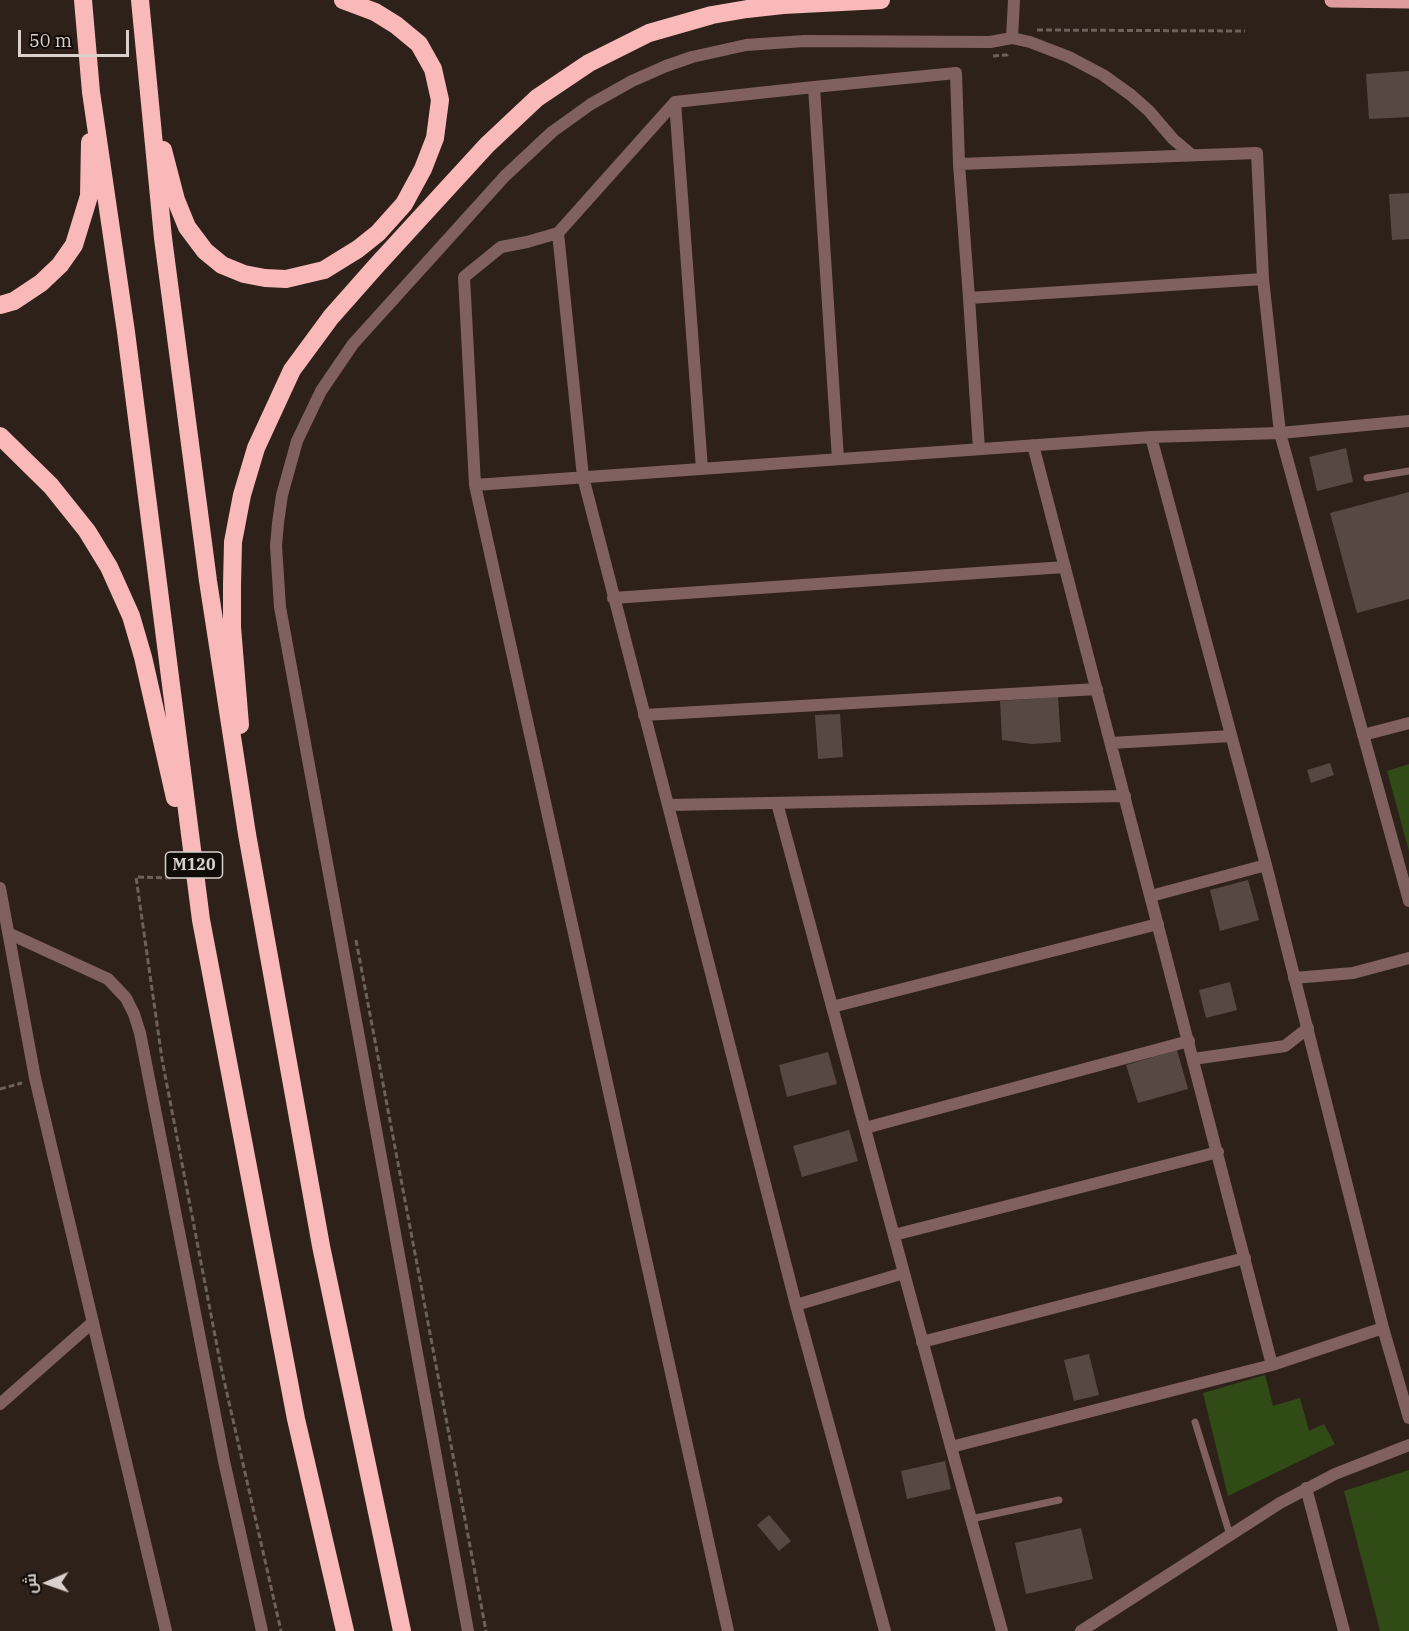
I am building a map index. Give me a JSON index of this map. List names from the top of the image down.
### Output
{
  "streets": {
    "highway": ["M120"]
  },
  "scale_bar": "50 m",
  "north": "left"
}
